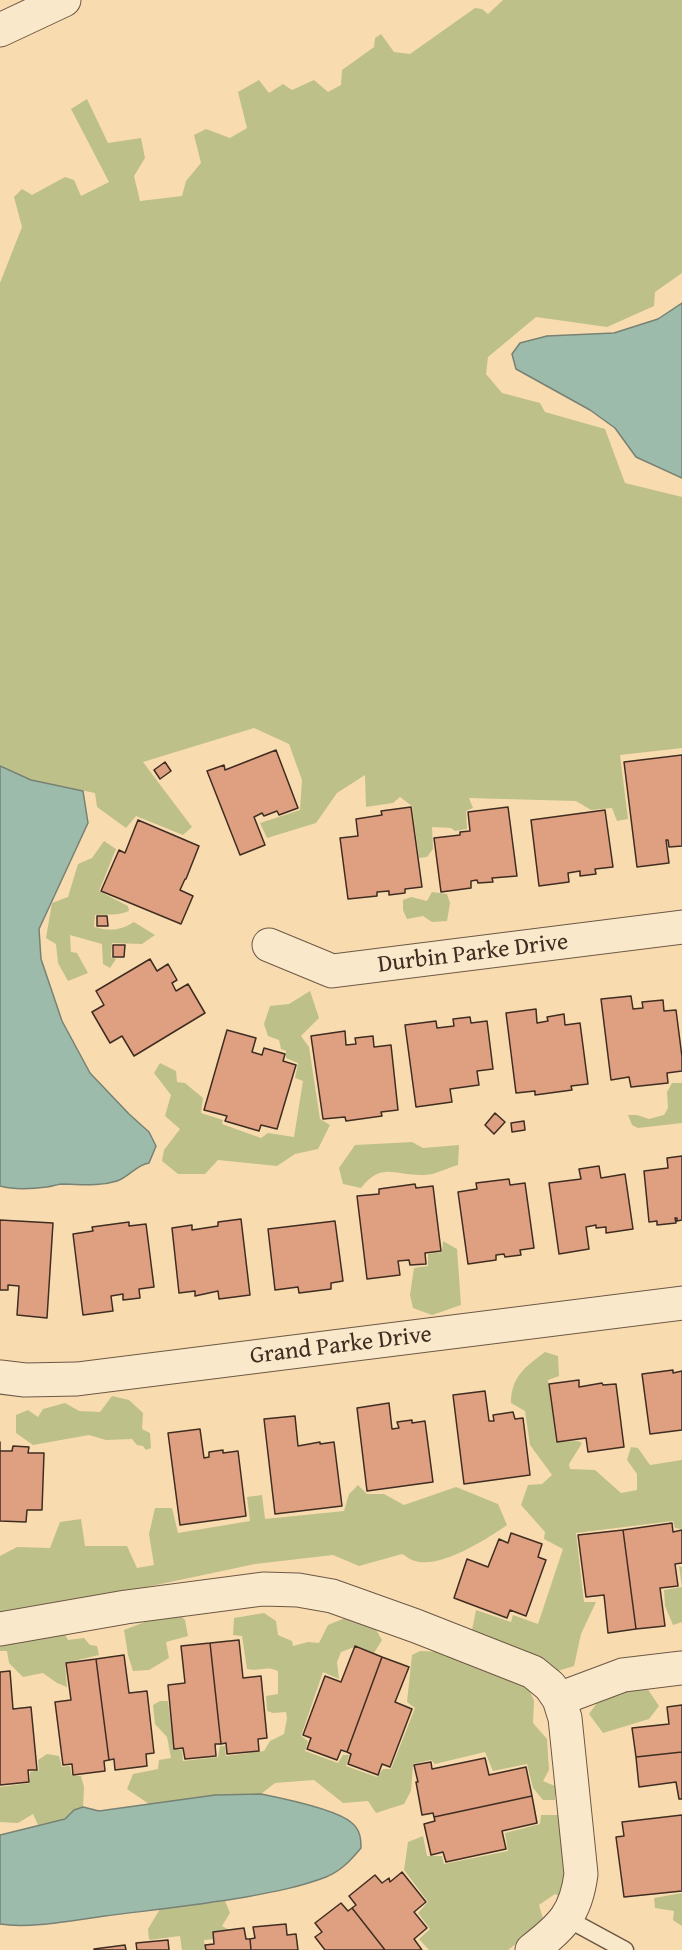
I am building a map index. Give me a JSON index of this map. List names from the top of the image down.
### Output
{
  "streets": {
    "street": ["Durbin Parke Drive", "Grand Parke Drive"]
  }
}
